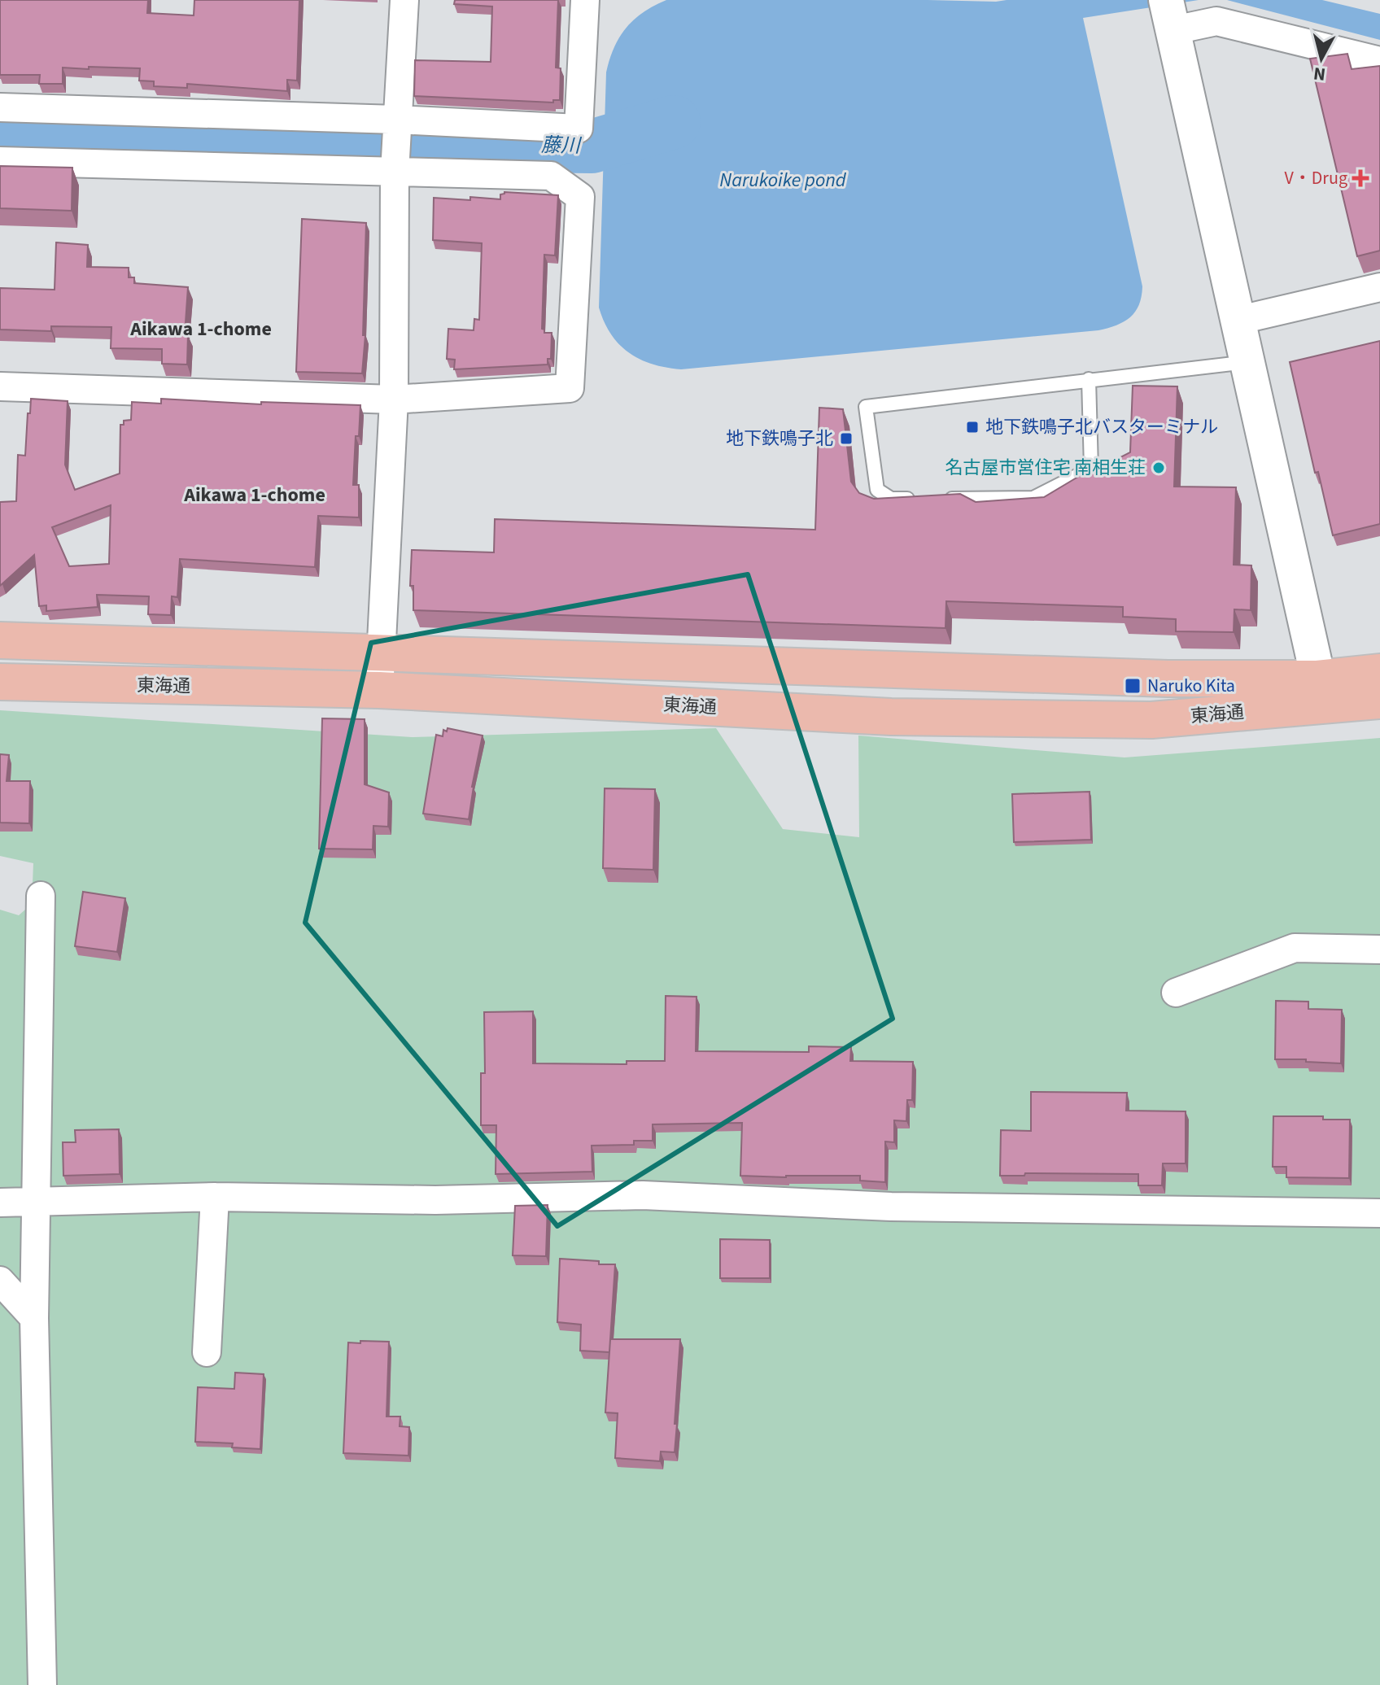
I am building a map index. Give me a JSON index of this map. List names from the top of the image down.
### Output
{
  "streets": {
    "main road": ["東海通"]
  },
  "districts": ["Aikawa 1-chome", "Aikawa 1-chome"],
  "water": ["藤川", "Narukoike pond"],
  "places": {
    "health": ["V・Drug"],
    "transit": ["地下鉄鳴子北バスターミナル", "地下鉄鳴子北", "Naruko Kita"],
    "other": ["名古屋市営住宅 南相生荘"]
  },
  "north": "bottom"
}
